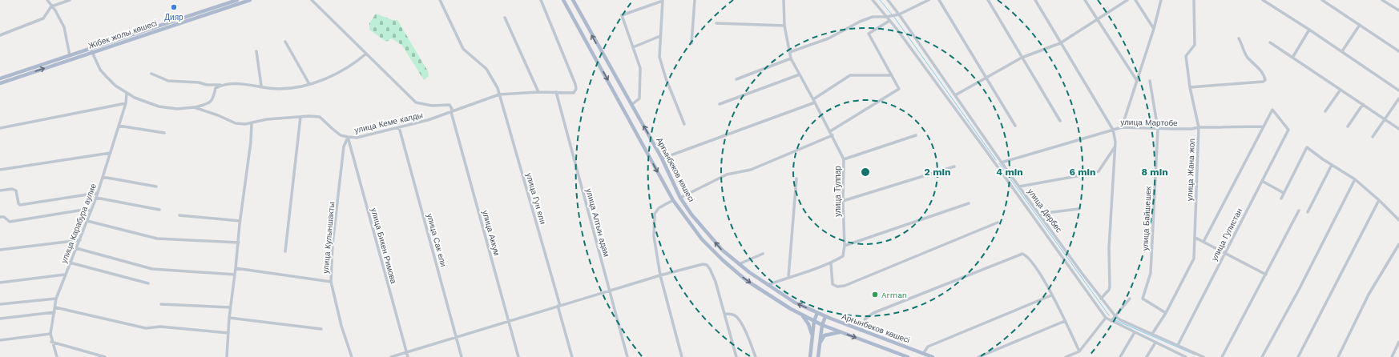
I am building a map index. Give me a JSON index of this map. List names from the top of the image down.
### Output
{
  "streets": {
    "main road": ["Жібек жолы көшесі", "Арғынбеков көшесі"],
    "street": [
      "улица Кеме калды",
      "улица Мартобе",
      "улица Жана жол",
      "улица Тулпар",
      "улица Гун ели",
      "улица Дербес",
      "улица Байшешек",
      "улица Алтын адам",
      "улица Карабура аулие",
      "улица Аккум",
      "улица Гулистан",
      "улица Кулыншакты",
      "улица Сак ели",
      "улица Бикен Римова"
    ]
  },
  "crossings": [
    ["Жібек жолы көшесі", "улица Кеме калды"],
    ["улица Кеме калды", "улица Гун ели"],
    ["улица Кеме калды", "улица Алтын адам"],
    ["улица Кеме калды", "улица Карабура аулие"],
    ["улица Кеме калды", "улица Аккум"],
    ["улица Кеме калды", "улица Кулыншакты"],
    ["улица Кеме калды", "улица Сак ели"],
    ["улица Кеме калды", "улица Бикен Римова"],
    ["улица Мартобе", "улица Жана жол"],
    ["улица Мартобе", "улица Дербес"],
    ["улица Мартобе", "улица Байшешек"],
    ["улица Мартобе", "улица Гулистан"],
    ["Арғынбеков көшесі", "улица Тулпар"],
    ["улица Жана жол", "улица Дербес"],
    ["улица Жана жол", "улица Байшешек"],
    ["улица Дербес", "улица Гулистан"],
    ["улица Кулыншакты", "улица Бикен Римова"]
  ],
  "places": ["Дияр", "Arman"],
  "rings": [
    "2 min",
    "4 min",
    "6 min",
    "8 min"
  ]
}
